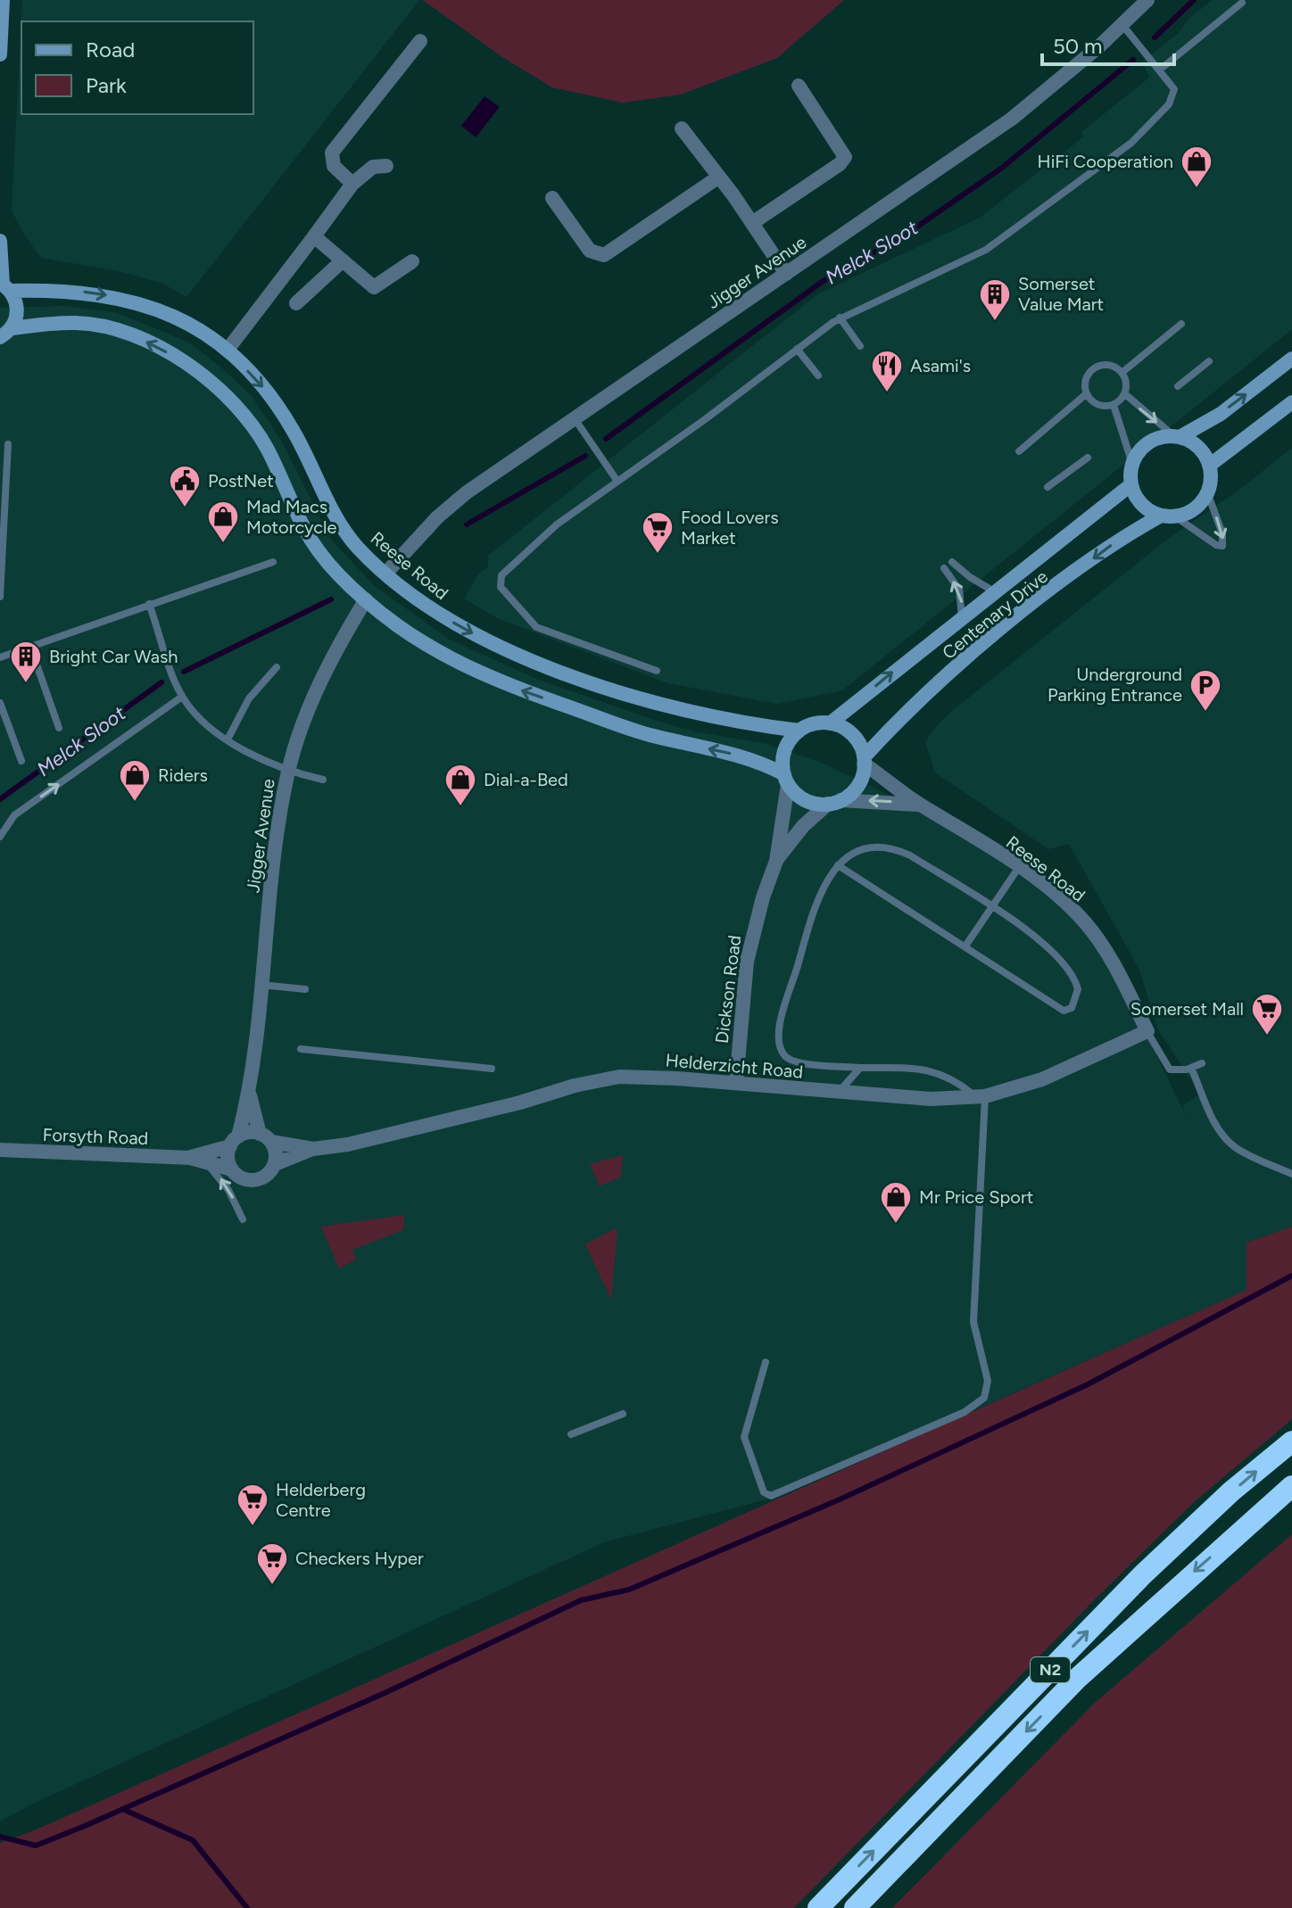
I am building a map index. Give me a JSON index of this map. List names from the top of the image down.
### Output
{
  "streets": {
    "highway": ["N2"],
    "street": [
      "Jigger Avenue",
      "Reese Road",
      "Centenary Drive",
      "Dickson Road",
      "Helderzicht Road",
      "Forsyth Road"
    ]
  },
  "crossings": [
    ["Jigger Avenue", "Reese Road"],
    ["Jigger Avenue", "Helderzicht Road"],
    ["Jigger Avenue", "Forsyth Road"],
    ["Reese Road", "Centenary Drive"],
    ["Reese Road", "Dickson Road"],
    ["Reese Road", "Helderzicht Road"],
    ["Centenary Drive", "Dickson Road"],
    ["Dickson Road", "Helderzicht Road"],
    ["Helderzicht Road", "Forsyth Road"]
  ],
  "water": ["Melck Sloot"],
  "places": {
    "shop": [
      "HiFi Cooperation",
      "Mad Macs Motorcycle",
      "Riders",
      "Dial-a-Bed",
      "Mr Price Sport"
    ],
    "building": ["Somerset Value Mart", "Bright Car Wash"],
    "restaurant": ["Asami's"],
    "public building": ["PostNet"],
    "supermarket": [
      "Food Lovers Market",
      "Somerset Mall",
      "Helderberg Centre",
      "Checkers Hyper"
    ],
    "parking": ["Underground Parking Entrance"]
  },
  "legend": ["Road", "Park"],
  "scale_bar": "50 m"
}
